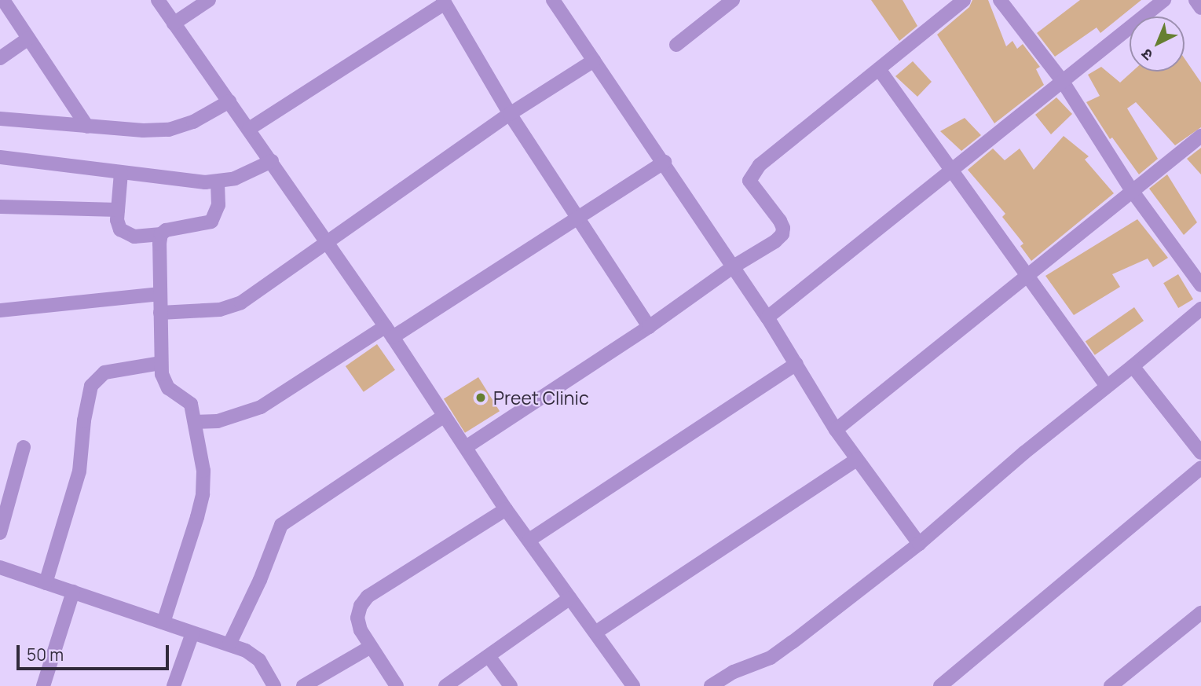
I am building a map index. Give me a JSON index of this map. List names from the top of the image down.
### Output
{
  "places": ["Preet Clinic"],
  "scale_bar": "50 m",
  "north": "bottom left"
}
